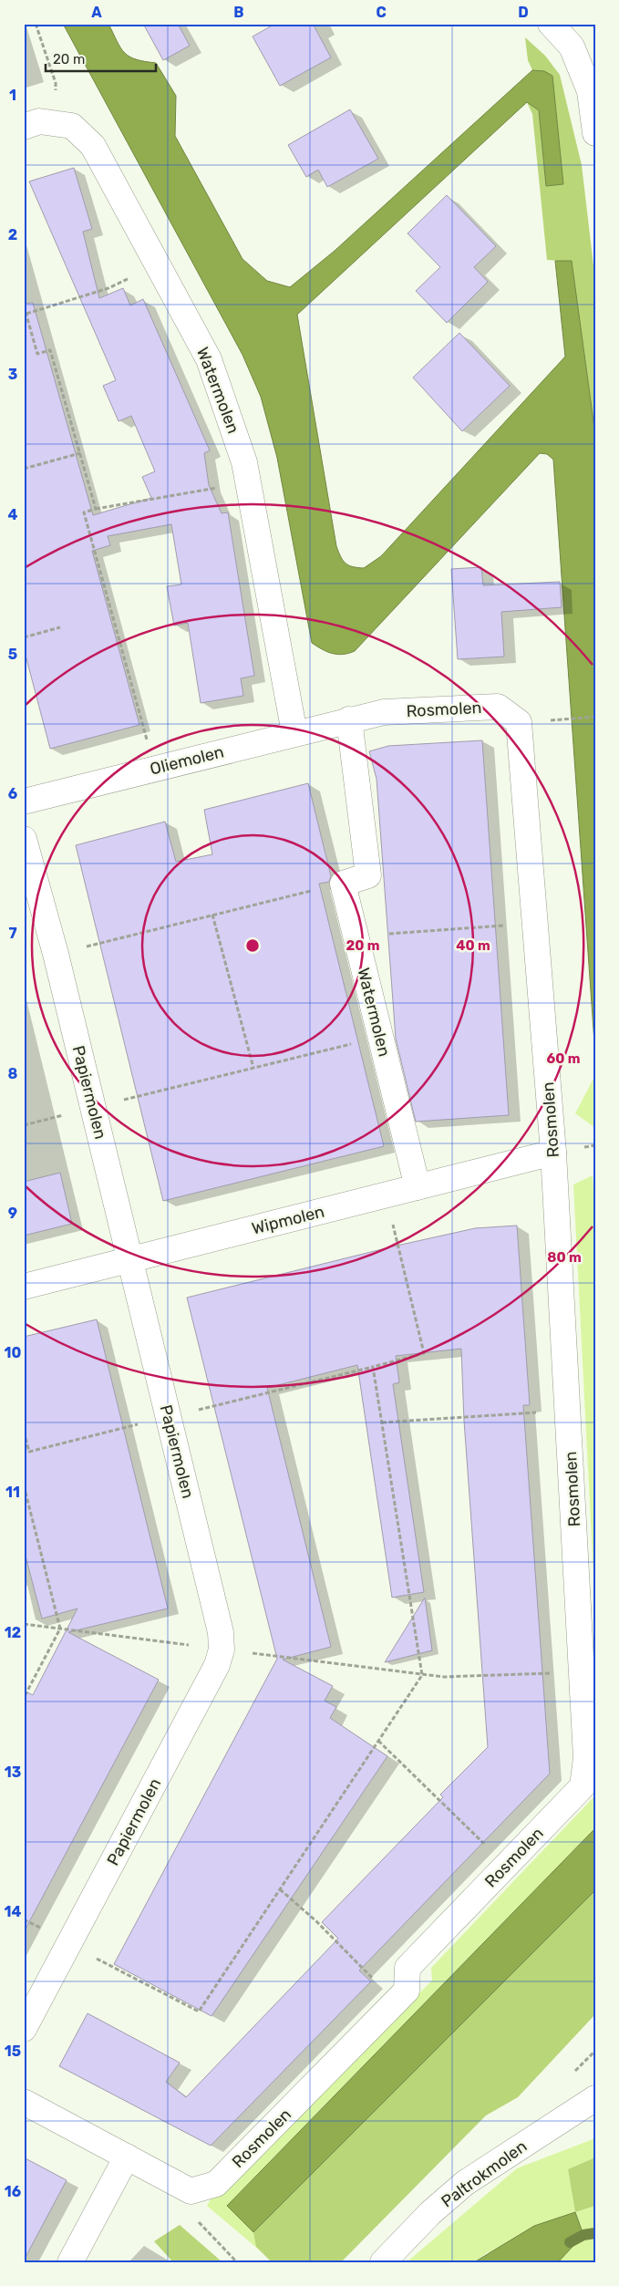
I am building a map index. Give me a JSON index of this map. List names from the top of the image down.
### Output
{
  "streets": {
    "street": [
      "Watermolen",
      "Rosmolen",
      "Oliemolen",
      "Papiermolen",
      "Wipmolen",
      "Paltrokmolen"
    ]
  },
  "crossings": [
    ["Watermolen", "Oliemolen"],
    ["Watermolen", "Wipmolen"],
    ["Rosmolen", "Oliemolen"],
    ["Rosmolen", "Wipmolen"],
    ["Papiermolen", "Wipmolen"]
  ],
  "scale_bar": "20 m",
  "grid": {
    "columns": [
      "A",
      "B",
      "C",
      "D"
    ],
    "rows": [
      "1",
      "2",
      "3",
      "4",
      "5",
      "6",
      "7",
      "8",
      "9",
      "10",
      "11",
      "12",
      "13",
      "14",
      "15",
      "16"
    ]
  },
  "rings": [
    "20 m",
    "40 m",
    "60 m",
    "80 m"
  ]
}
